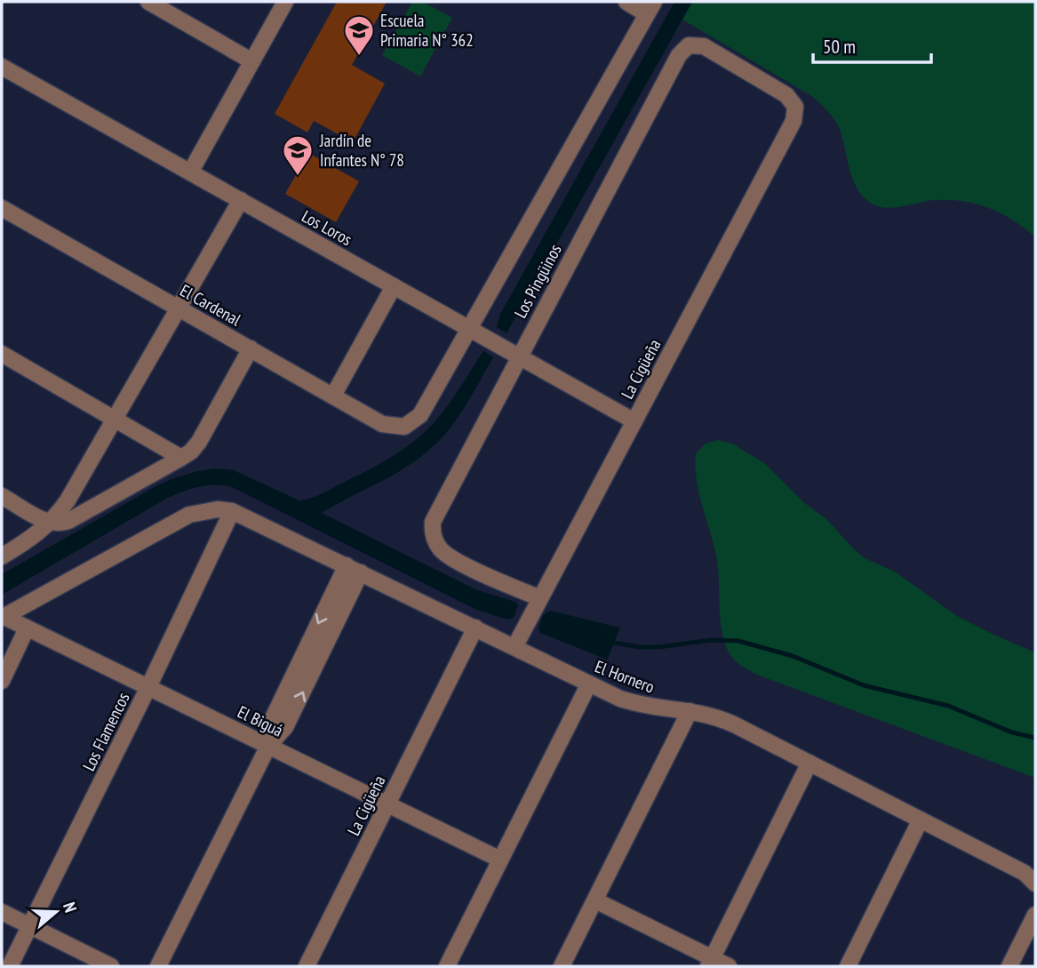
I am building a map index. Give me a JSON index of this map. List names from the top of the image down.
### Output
{
  "streets": {
    "street": [
      "Los Loros",
      "Los Pingüinos",
      "El Cardenal",
      "La Cigüeña",
      "El Hornero",
      "El Biguá",
      "Los Flamencos"
    ]
  },
  "crossings": [
    ["Los Loros", "Los Pingüinos"],
    ["Los Loros", "La Cigüeña"],
    ["Los Pingüinos", "El Cardenal"],
    ["Los Pingüinos", "La Cigüeña"],
    ["La Cigüeña", "El Hornero"],
    ["La Cigüeña", "El Biguá"],
    ["El Hornero", "Los Flamencos"],
    ["El Biguá", "Los Flamencos"]
  ],
  "places": {
    "school or university": ["Escuela Primaria N° 362", "Jardín de Infantes N° 78"]
  },
  "scale_bar": "50 m",
  "north": "right"
}
